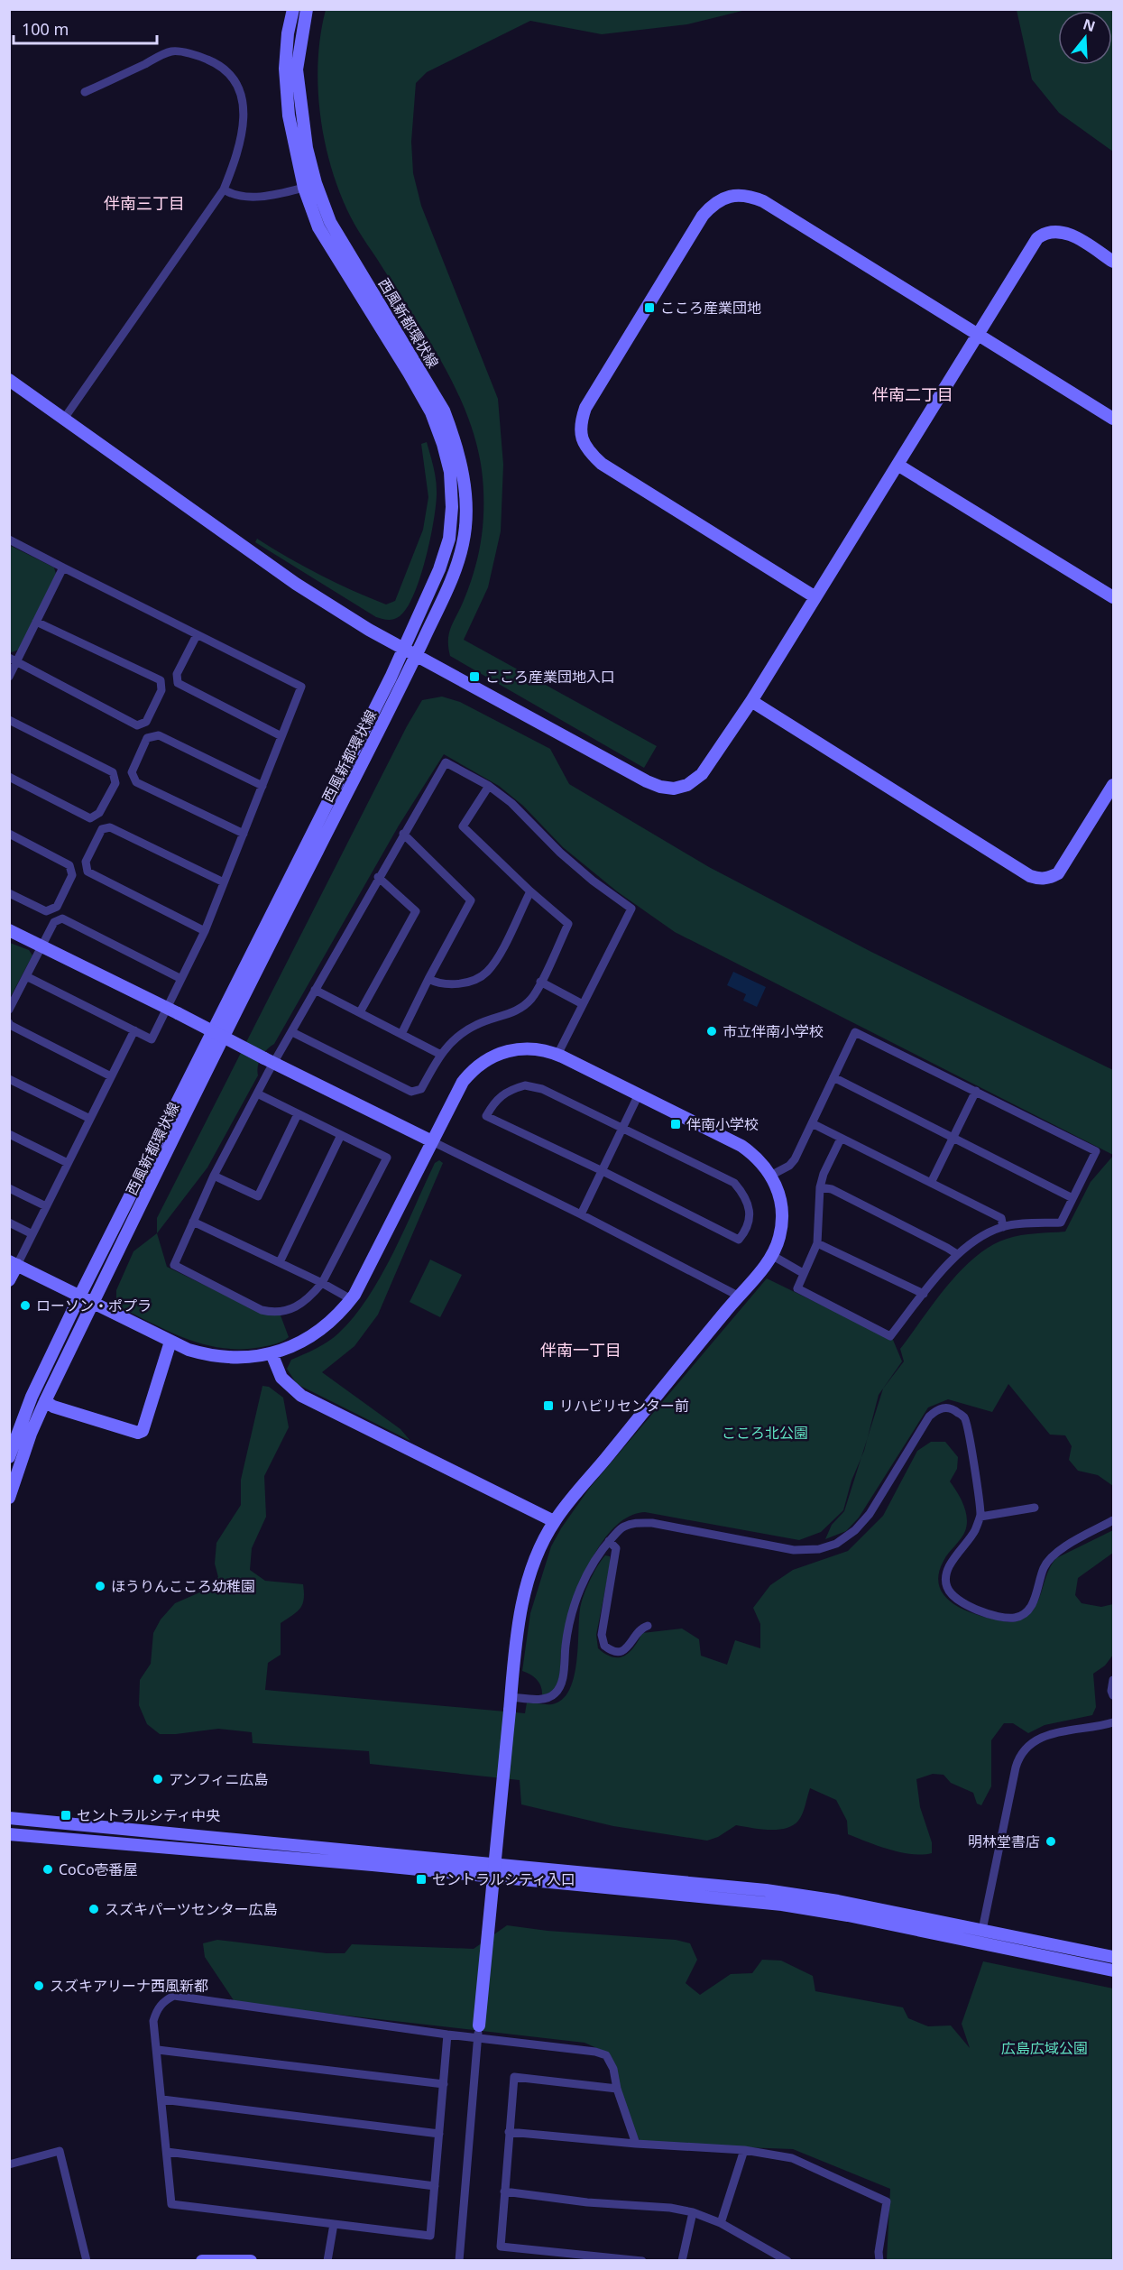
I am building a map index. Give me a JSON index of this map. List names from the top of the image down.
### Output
{
  "streets": {
    "street": ["西風新都環状線"]
  },
  "districts": ["伴南三丁目", "伴南二丁目", "伴南一丁目"],
  "parks": ["こころ北公園", "広島広域公園"],
  "places": {
    "transit": [
      "こころ産業団地",
      "こころ産業団地入口",
      "伴南小学校",
      "リハビリセンター前",
      "セントラルシティ中央",
      "セントラルシティ入口"
    ],
    "other": [
      "市立伴南小学校",
      "ローソン・ポプラ",
      "ほうりんこころ幼稚園",
      "アンフィニ広島",
      "明林堂書店",
      "CoCo壱番屋",
      "スズキパーツセンター広島",
      "スズキアリーナ西風新都"
    ]
  },
  "scale_bar": "100 m",
  "north": "top"
}
